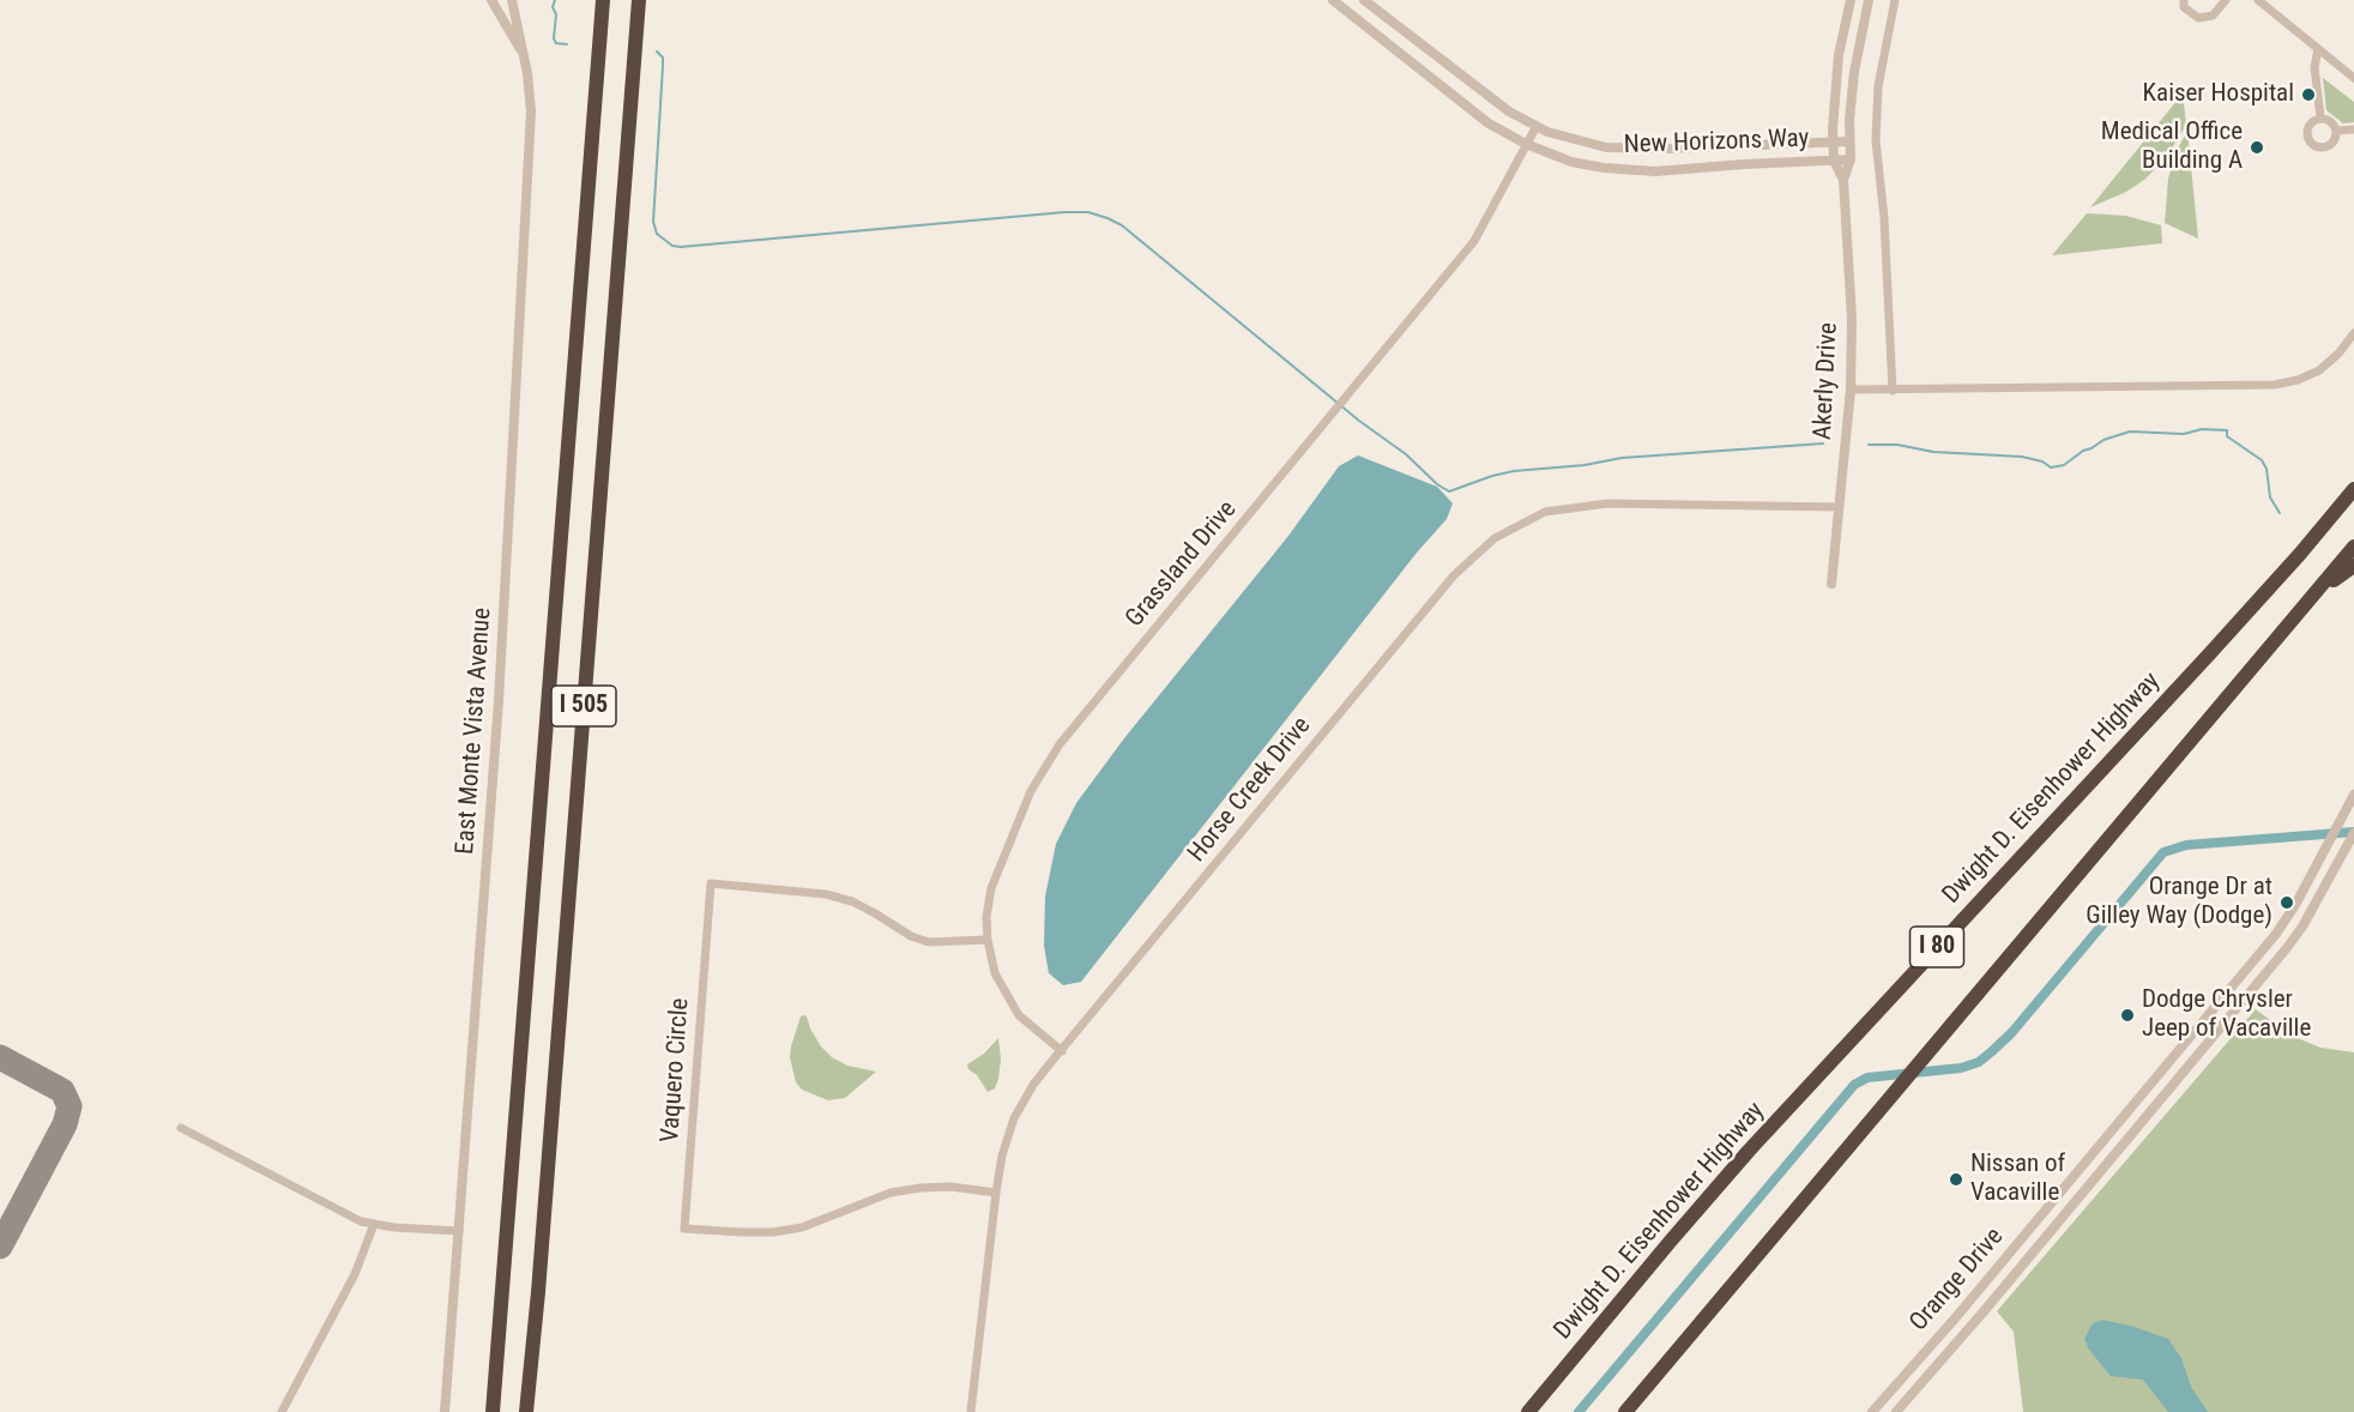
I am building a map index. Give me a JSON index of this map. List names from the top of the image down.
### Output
{
  "streets": {
    "highway": ["I 505", "Dwight D. Eisenhower Highway", "I 80"],
    "street": [
      "New Horizons Way",
      "Akerly Drive",
      "Grassland Drive",
      "East Monte Vista Avenue",
      "Horse Creek Drive",
      "Vaquero Circle",
      "Orange Drive"
    ]
  },
  "crossings": [
    ["New Horizons Way", "Akerly Drive"],
    ["New Horizons Way", "Grassland Drive"],
    ["Akerly Drive", "Horse Creek Drive"],
    ["Grassland Drive", "Horse Creek Drive"],
    ["Grassland Drive", "Vaquero Circle"],
    ["Horse Creek Drive", "Vaquero Circle"]
  ],
  "places": [
    "Kaiser Hospital",
    "Medical Office Building A",
    "Orange Dr at Gilley Way (Dodge)",
    "Dodge Chrysler Jeep of Vacaville",
    "Nissan of Vacaville"
  ]
}
